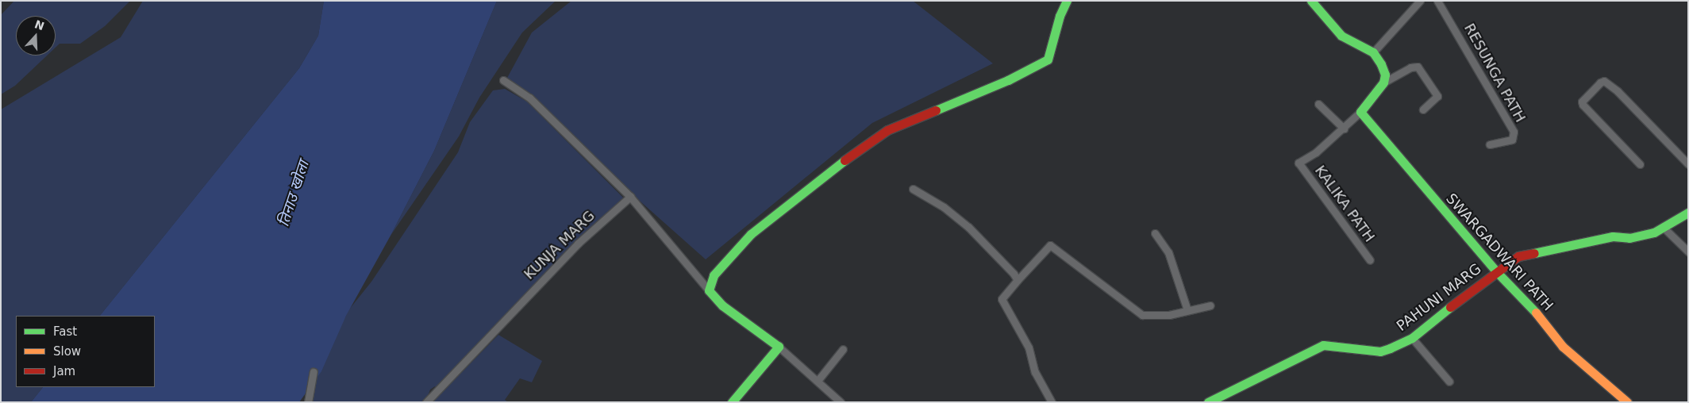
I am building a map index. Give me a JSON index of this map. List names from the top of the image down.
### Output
{
  "streets": {
    "street": [
      "RESUNGA PATH",
      "KALIKA PATH",
      "KUNJA MARG",
      "SWARGADWARI PATH",
      "PAHUNI MARG"
    ]
  },
  "crossings": [
    ["SWARGADWARI PATH", "PAHUNI MARG"]
  ],
  "water": ["तिनाउ खोला"],
  "legend": ["Fast", "Slow", "Jam"],
  "north": "top"
}
